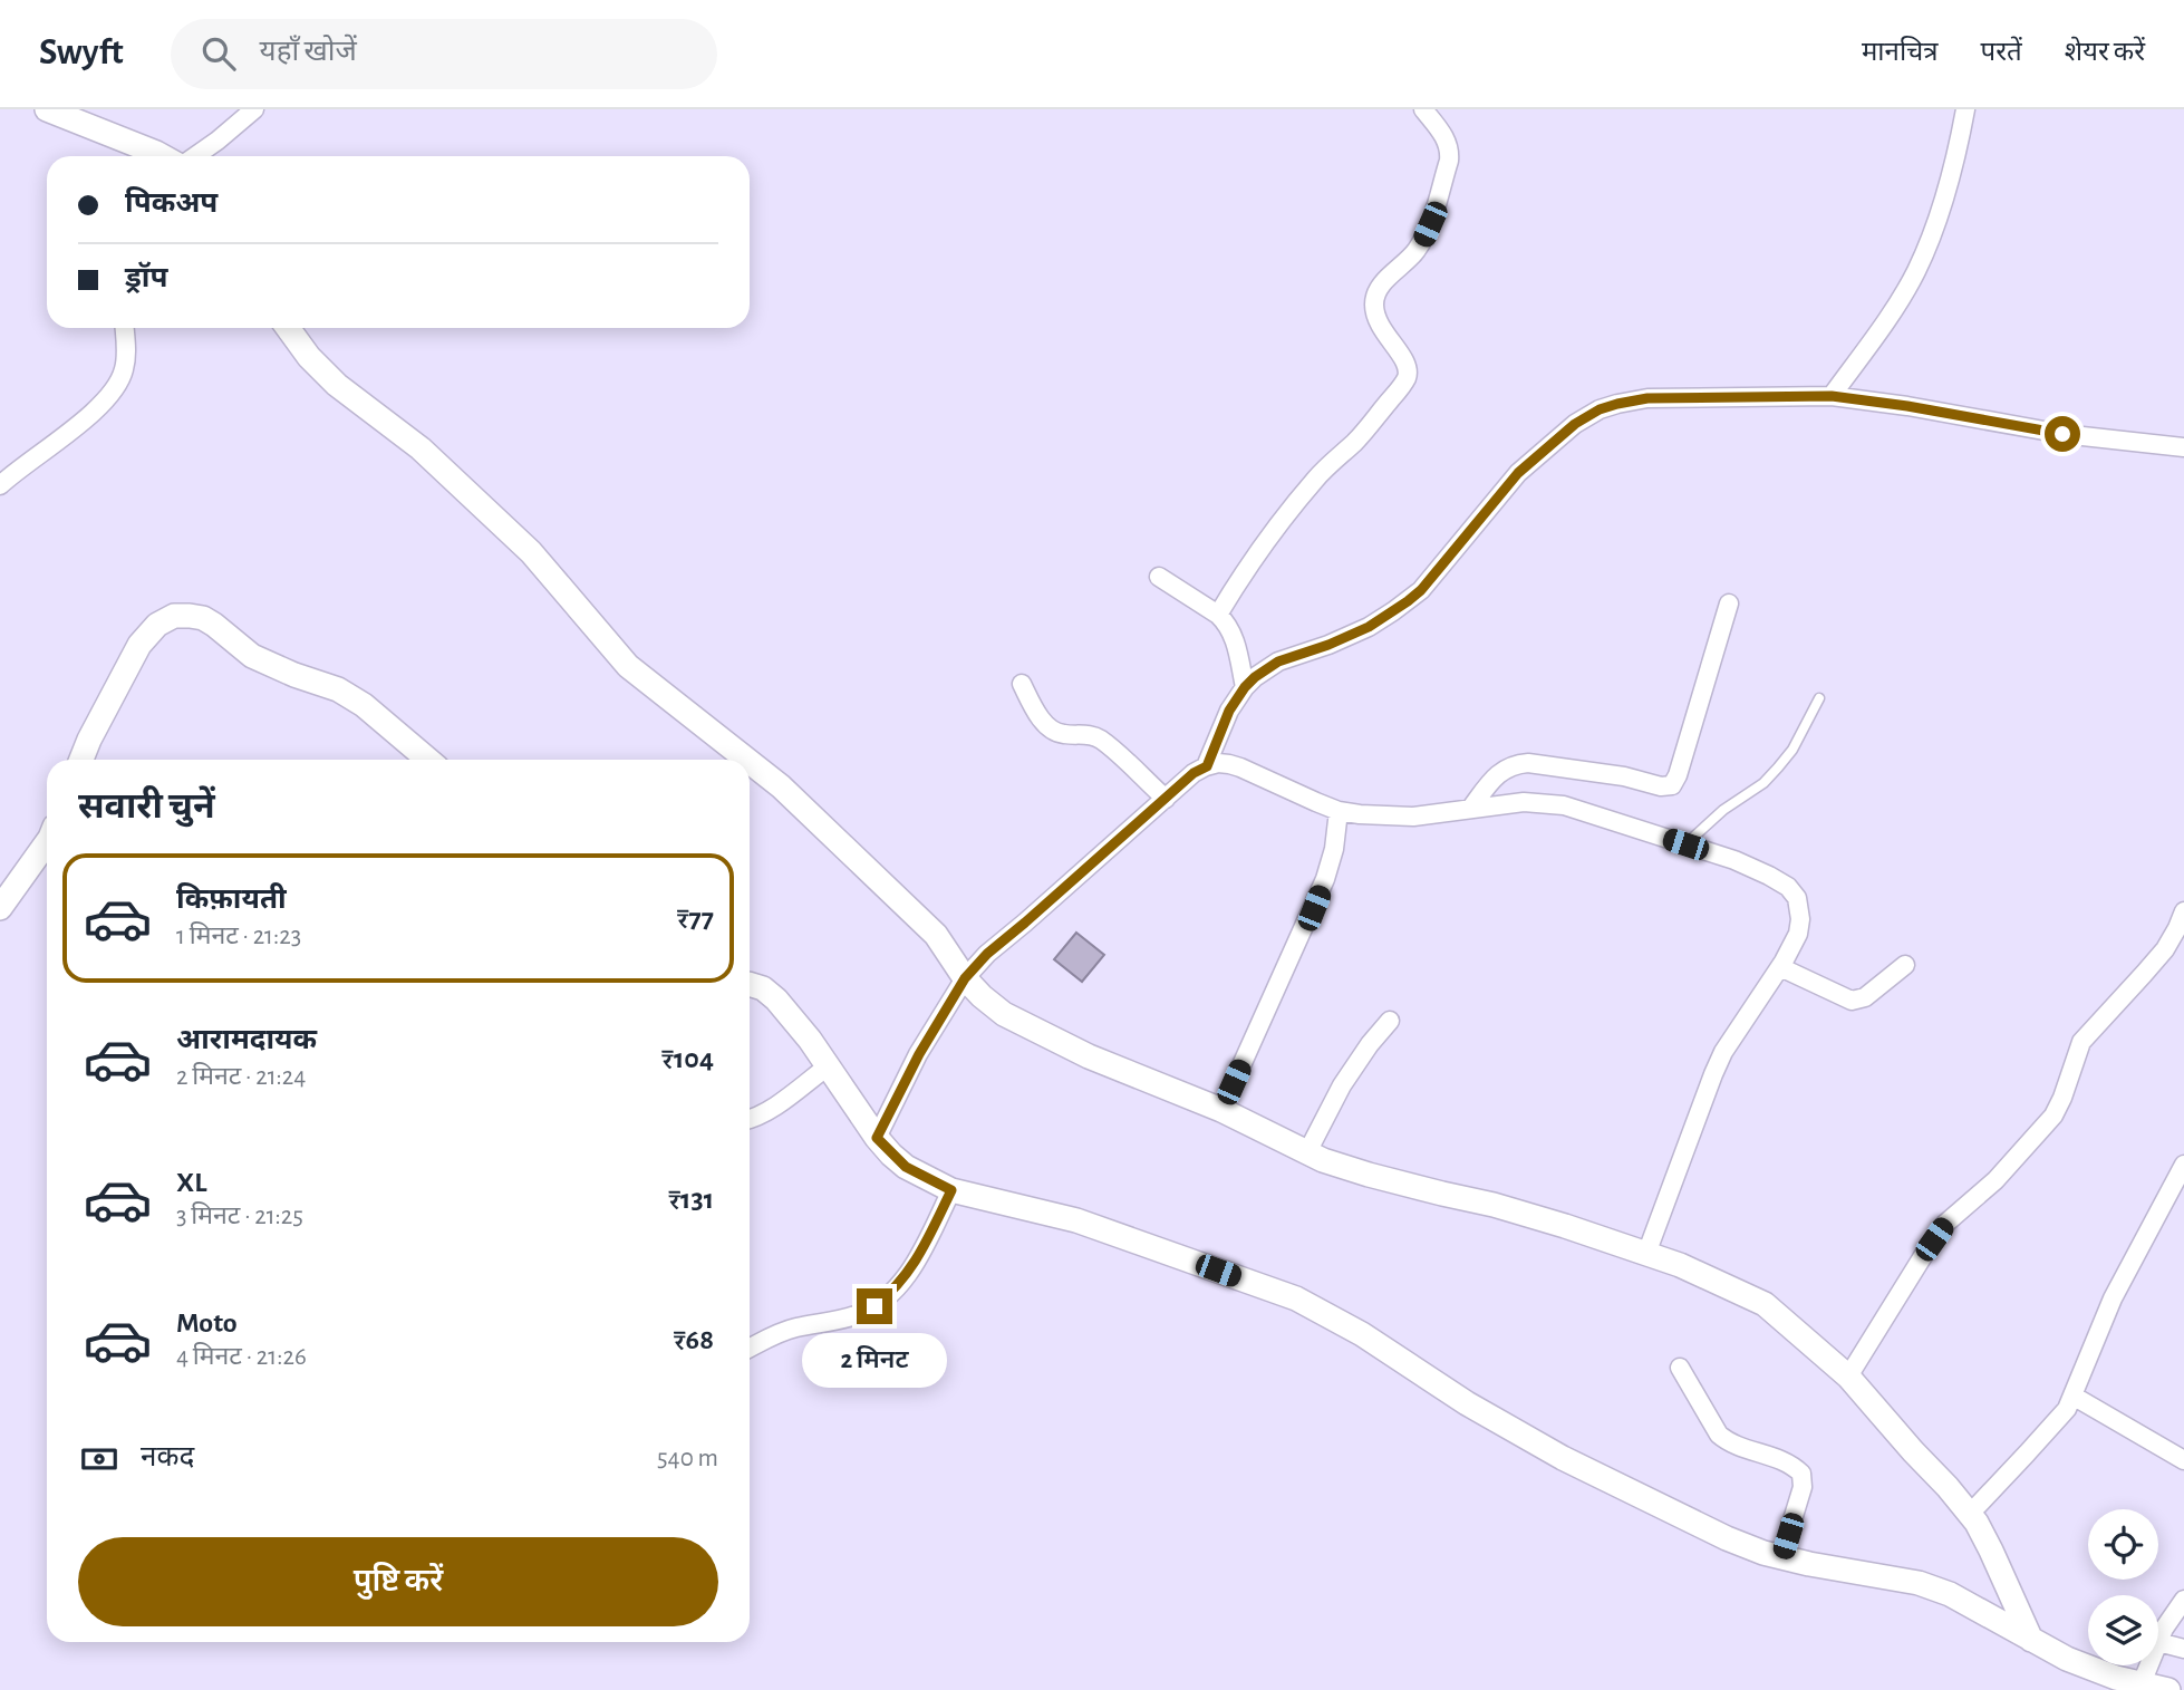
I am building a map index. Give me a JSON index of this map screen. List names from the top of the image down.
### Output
{
  "page": {
    "header": "Swyft",
    "search": "यहाँ खोजें",
    "nav": ["मानचित्र", "परतें", "शेयर करें"],
    "banner": ["पिकअप", "ड्रॉप"],
    "heading": "सवारी चुनें",
    "list": [
      {
        "name": "किफ़ायती",
        "note": "1 मिनट · 21:23",
        "value": "₹77"
      },
      {
        "name": "आरामदायक",
        "note": "2 मिनट · 21:24",
        "value": "₹104"
      },
      {
        "name": "XL",
        "note": "3 मिनट · 21:25",
        "value": "₹131"
      },
      {
        "name": "Moto",
        "note": "4 मिनट · 21:26",
        "value": "₹68"
      }
    ],
    "bubble": "2 मिनट",
    "pay": ["नकद", "540 m"],
    "buttons": "पुष्टि करें"
  }
}
